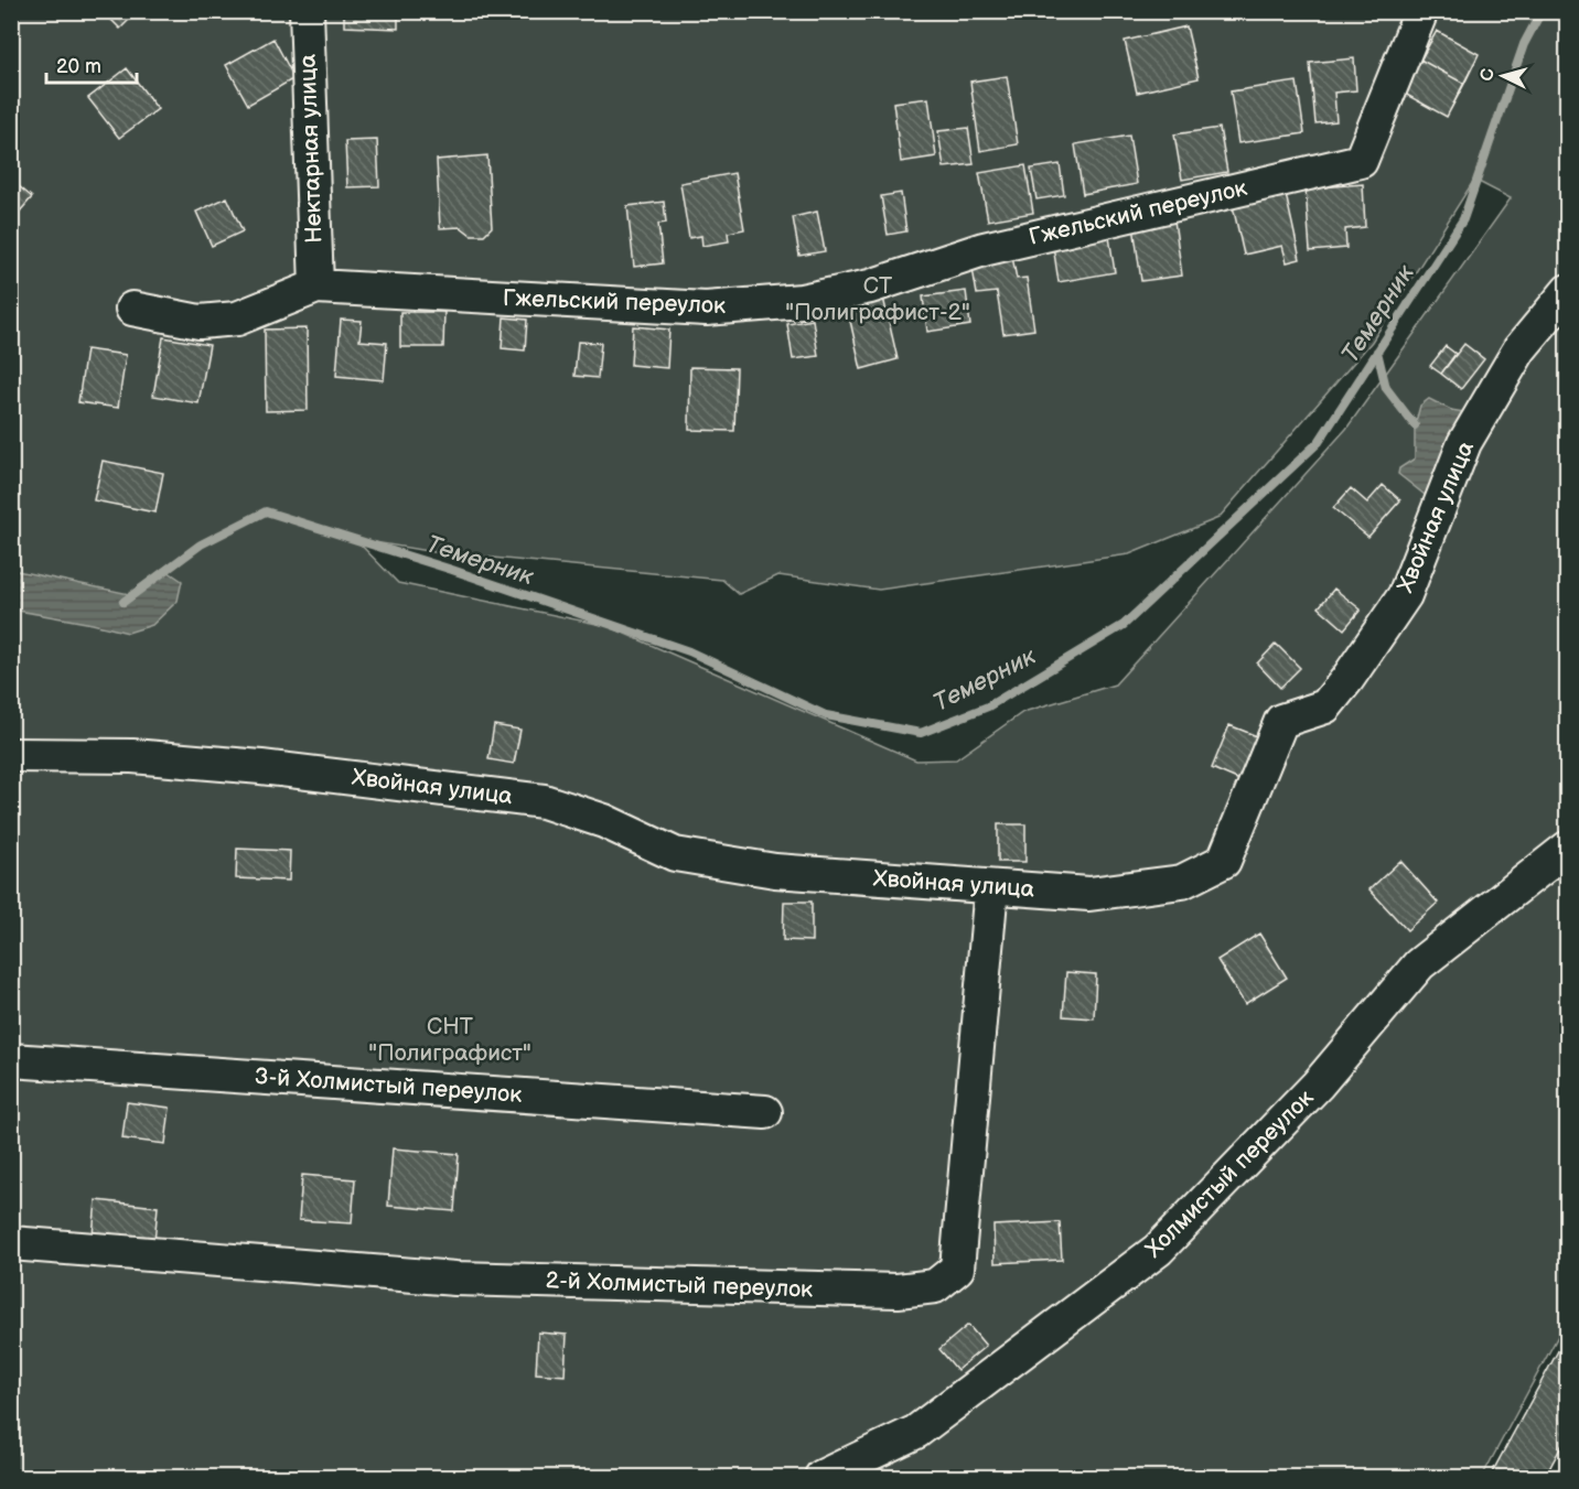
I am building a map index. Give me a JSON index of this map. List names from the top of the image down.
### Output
{
  "streets": {
    "street": [
      "Нектарная улица",
      "Гжельский переулок",
      "Хвойная улица",
      "3-й Холмистый переулок",
      "Холмистый переулок",
      "2-й Холмистый переулок"
    ]
  },
  "crossings": [
    ["Нектарная улица", "Гжельский переулок"],
    ["Хвойная улица", "2-й Холмистый переулок"]
  ],
  "water": ["Темерник"],
  "parks": ["СТ \"Полиграфист-2\"", "СНТ \"Полиграфист\""],
  "scale_bar": "20 m",
  "north": "left"
}
